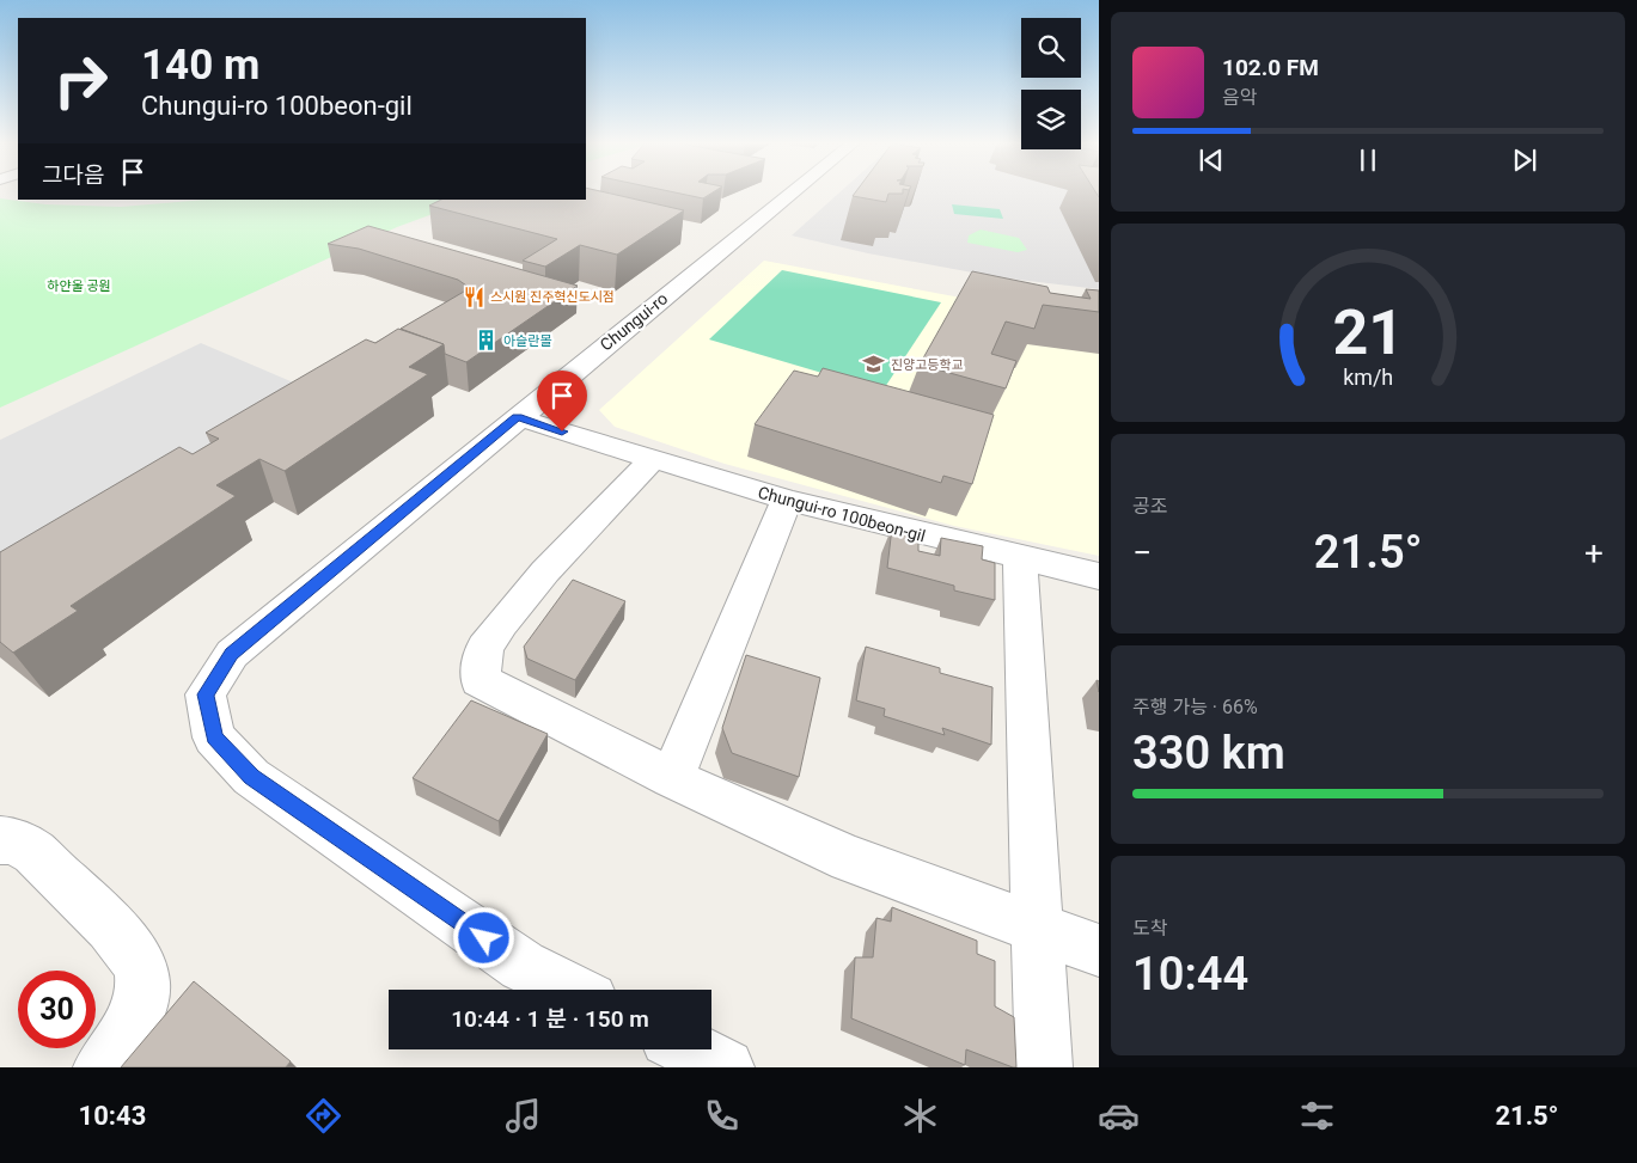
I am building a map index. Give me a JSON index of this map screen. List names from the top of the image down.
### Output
{
  "streets": {
    "street": ["Chungui-ro", "Chungui-ro 100beon-gil"]
  },
  "crossings": [
    ["Chungui-ro", "Chungui-ro 100beon-gil"]
  ],
  "parks": ["하얀울 공원"],
  "places": {
    "restaurant": ["스시원 진주혁신도시점"],
    "building": ["아슬란몰"],
    "school or university": ["진양고등학교"]
  },
  "page": {
    "turn": ["140 m", "Chungui-ro 100beon-gil"],
    "song": ["102.0 FM", "음악"],
    "then": "그다음",
    "tile": [
      "공조",
      ["주행 가능 · 66%", "330 km"],
      ["도착", "10:44"]
    ],
    "heat": ["−", "21.5°", "+"],
    "limit": "30",
    "trip": "10:44 · 1 분 · 150 m",
    "tabs": ["10:43", "21.5°"],
    "gauge": ["21", "km/h"]
  }
}
